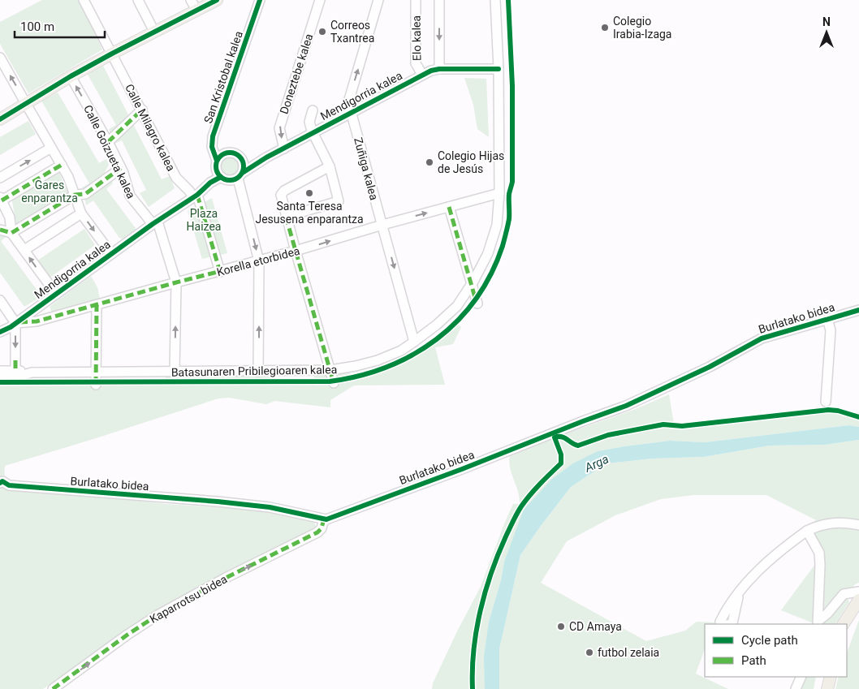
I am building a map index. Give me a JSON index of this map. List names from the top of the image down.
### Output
{
  "streets": {
    "street": [
      "Elo kalea",
      "Doneztebe kalea",
      "San Kristobal kalea",
      "Mendigorria kalea",
      "Calle Milagro kalea",
      "Calle Goizueta kalea",
      "Zuñiga kalea",
      "Korella etorbidea",
      "Burlatako bidea",
      "Batasunaren Pribilegioaren kalea",
      "Kaparrotsu bidea"
    ]
  },
  "crossings": [
    ["Elo kalea", "Mendigorria kalea"],
    ["Doneztebe kalea", "Mendigorria kalea"],
    ["San Kristobal kalea", "Mendigorria kalea"],
    ["Mendigorria kalea", "Calle Milagro kalea"],
    ["Mendigorria kalea", "Calle Goizueta kalea"],
    ["Mendigorria kalea", "Zuñiga kalea"],
    ["Mendigorria kalea", "Korella etorbidea"],
    ["Mendigorria kalea", "Batasunaren Pribilegioaren kalea"],
    ["Zuñiga kalea", "Korella etorbidea"],
    ["Zuñiga kalea", "Batasunaren Pribilegioaren kalea"],
    ["Korella etorbidea", "Batasunaren Pribilegioaren kalea"],
    ["Burlatako bidea", "Kaparrotsu bidea"]
  ],
  "one_way": ["Doneztebe kalea", "Kaparrotsu bidea"],
  "water": ["Arga"],
  "parks": ["Gares enparantza", "Plaza Haizea"],
  "places": [
    "Colegio Irabia-Izaga",
    "Correos Txantrea",
    "Colegio Hijas de Jesús",
    "Santa Teresa Jesusena enparantza",
    "CD Amaya",
    "futbol zelaia"
  ],
  "legend": ["Cycle path", "Path"],
  "scale_bar": "100 m",
  "north": "top"
}
